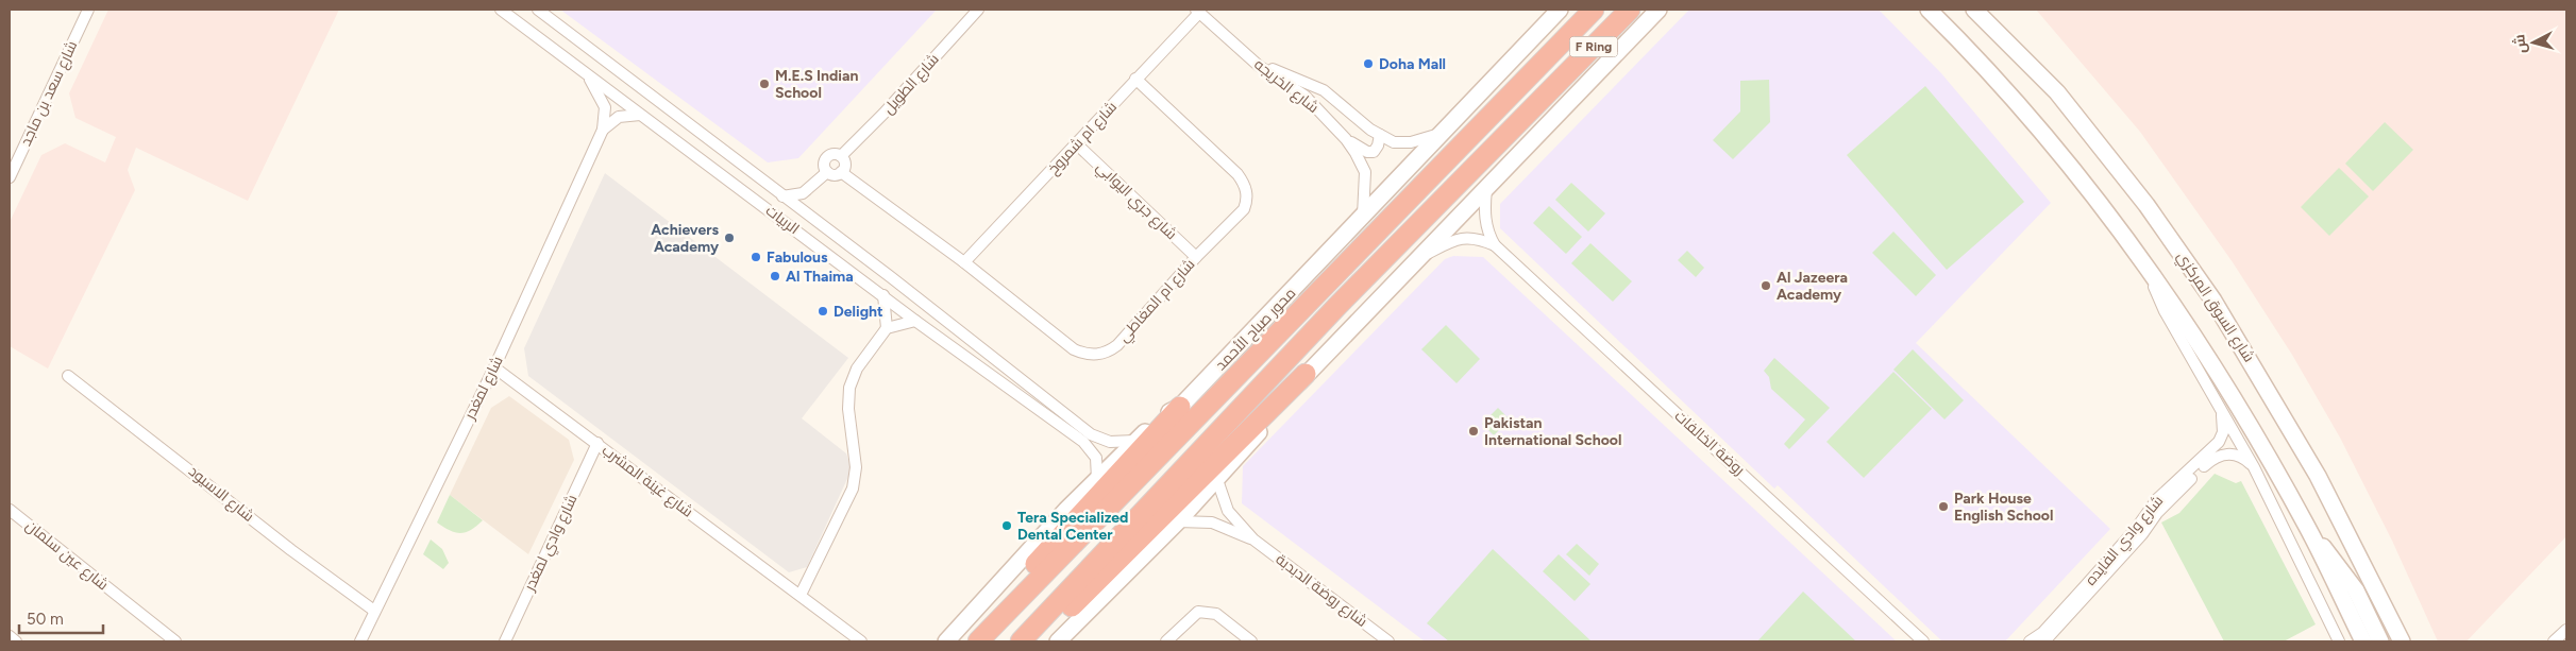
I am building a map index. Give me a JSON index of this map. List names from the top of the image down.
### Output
{
  "streets": {
    "highway": ["F Ring", "محور صباح الأحمد"],
    "main road": ["شارع السوق المركزي"],
    "street": [
      "شارع الطويل",
      "شارع الخريجه",
      "شارع سعد بن ماجد",
      "شارع ام شمروخ",
      "شارع جري اليوابي",
      "الربيات",
      "شارع ام المغاطي",
      "شارع لمغدر",
      "روضة الخالفات",
      "شارع غينة المشرب",
      "شارع الاسيود",
      "شارع وادي الفايده",
      "شارع وادي لمغدر",
      "شارع عين سلمان",
      "شارع روضة الدبدبة"
    ]
  },
  "crossings": [
    ["شارع الطويل", "شارع ام المغاطي"],
    ["شارع الخريجه", "شارع ام شمروخ"],
    ["شارع الخريجه", "محور صباح الأحمد"],
    ["شارع ام شمروخ", "شارع جري اليوابي"],
    ["شارع ام شمروخ", "شارع ام المغاطي"],
    ["شارع جري اليوابي", "شارع ام المغاطي"],
    ["الربيات", "محور صباح الأحمد"],
    ["الربيات", "شارع لمغدر"],
    ["شارع لمغدر", "شارع غينة المشرب"],
    ["شارع لمغدر", "شارع الاسيود"],
    ["شارع غينة المشرب", "شارع وادي لمغدر"]
  ],
  "places": [
    "Doha Mall",
    "M.E.S Indian School",
    "Achievers Academy",
    "Fabulous",
    "Al Thaima",
    "Al Jazeera Academy",
    "Delight",
    "Pakistan International School",
    "Park House English School",
    "Tera Specialized Dental Center"
  ],
  "scale_bar": "50 m",
  "north": "left"
}
